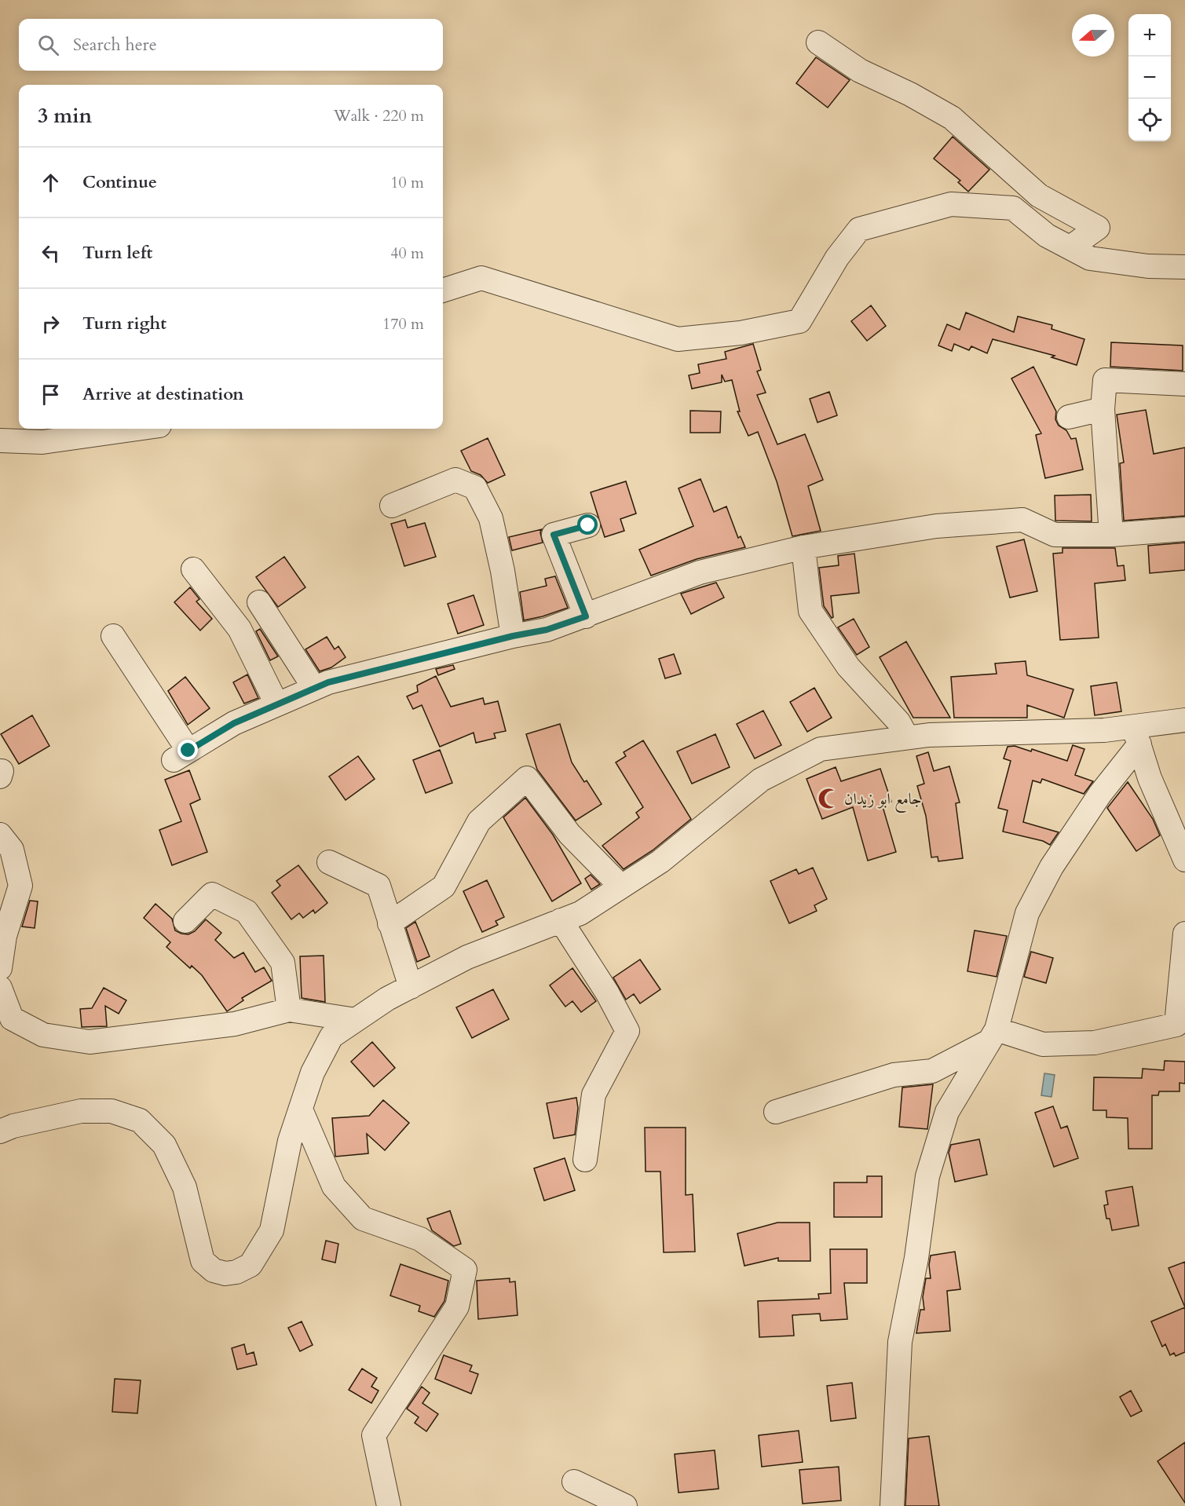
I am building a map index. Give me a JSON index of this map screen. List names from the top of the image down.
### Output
{
  "places": {
    "mosque": ["جامع ابو زيدان"]
  },
  "north": "left",
  "page": {
    "map_buttons": ["+", "−"],
    "search": "Search here",
    "heading": ["3 min", "Walk · 220 m"],
    "list": [
      ["Continue", "10 m"],
      ["Turn left", "40 m"],
      ["Turn right", "170 m"],
      "Arrive at destination"
    ]
  }
}
